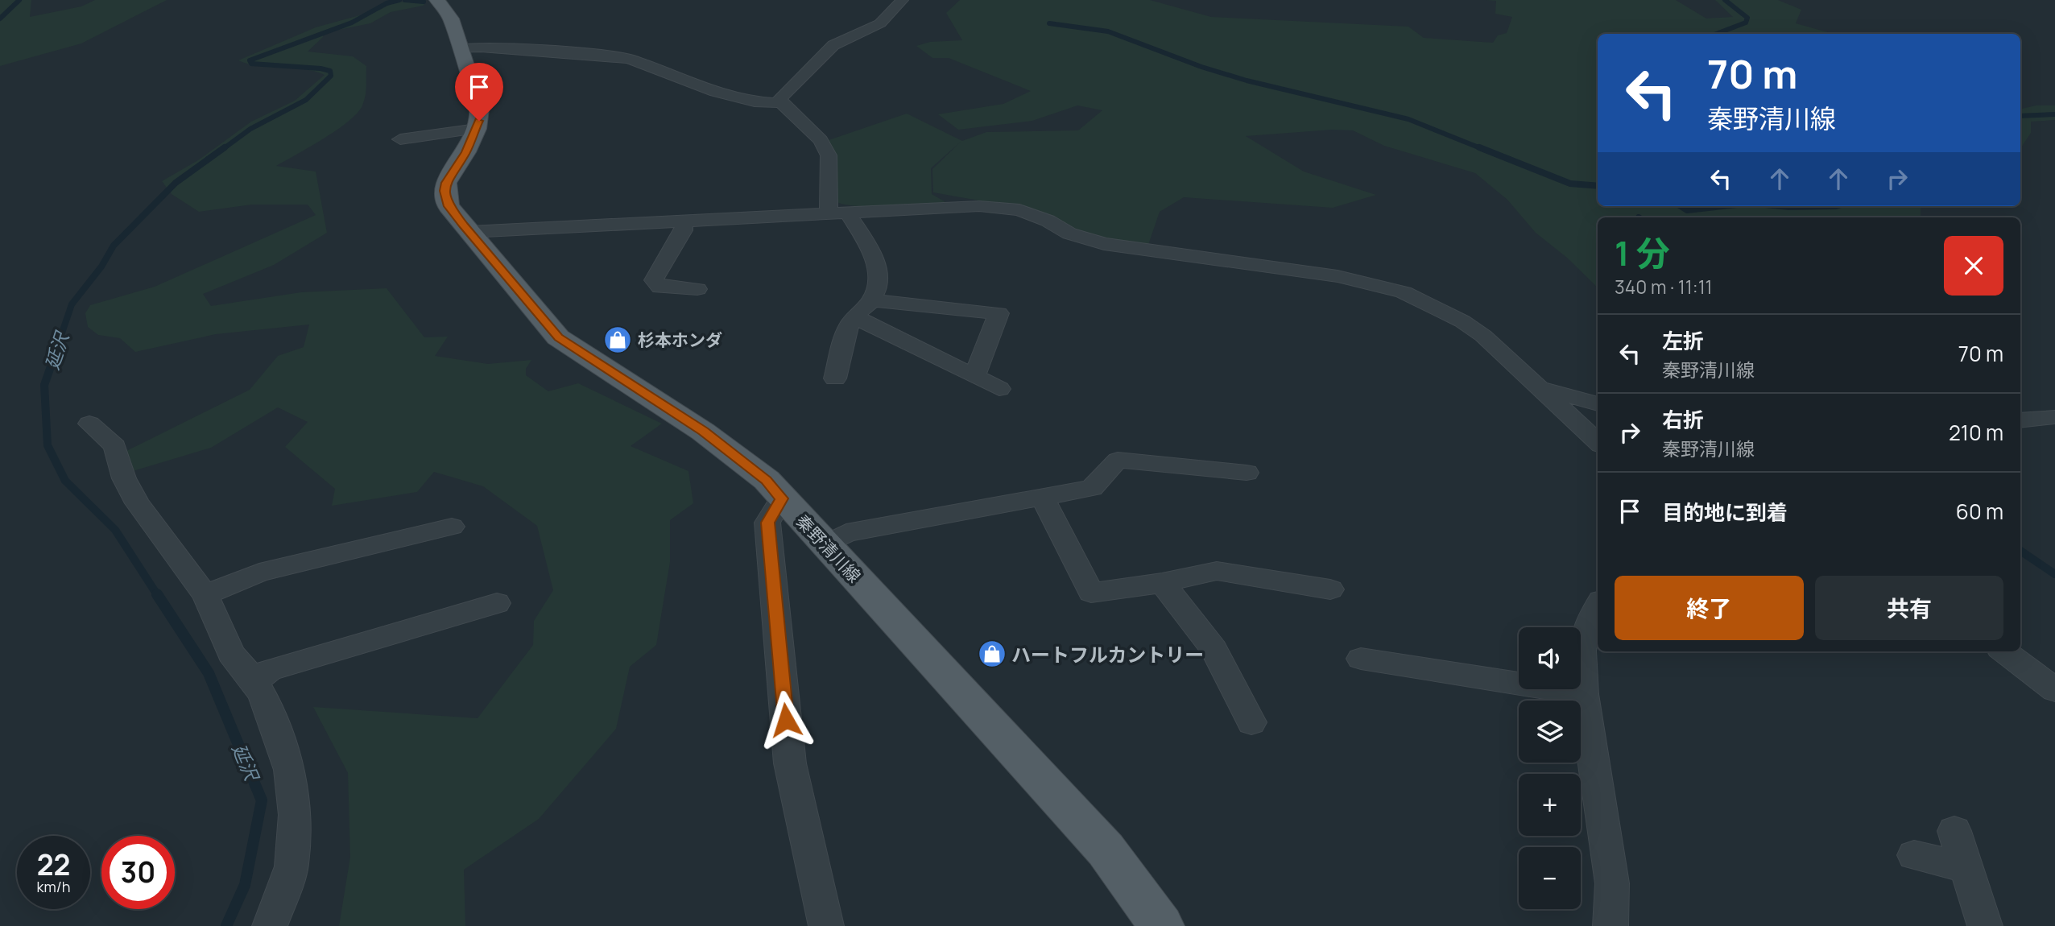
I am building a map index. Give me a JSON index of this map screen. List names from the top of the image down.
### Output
{
  "streets": {
    "main road": ["秦野清川線"]
  },
  "water": ["延沢"],
  "places": {
    "shop": ["杉本ホンダ", "ハートフルカントリー"]
  },
  "page": {
    "turn": ["70 m", "秦野清川線"],
    "heading": ["1 分", "340 m · 11:11"],
    "list": [
      {
        "name": "左折",
        "note": "秦野清川線",
        "value": "70 m"
      },
      {
        "name": "右折",
        "note": "秦野清川線",
        "value": "210 m"
      },
      {
        "name": "目的地に到着",
        "value": "60 m"
      }
    ],
    "buttons": ["終了", "共有"],
    "map_buttons": ["+", "−"],
    "speed": "22 km/h",
    "limit": "30"
  }
}
